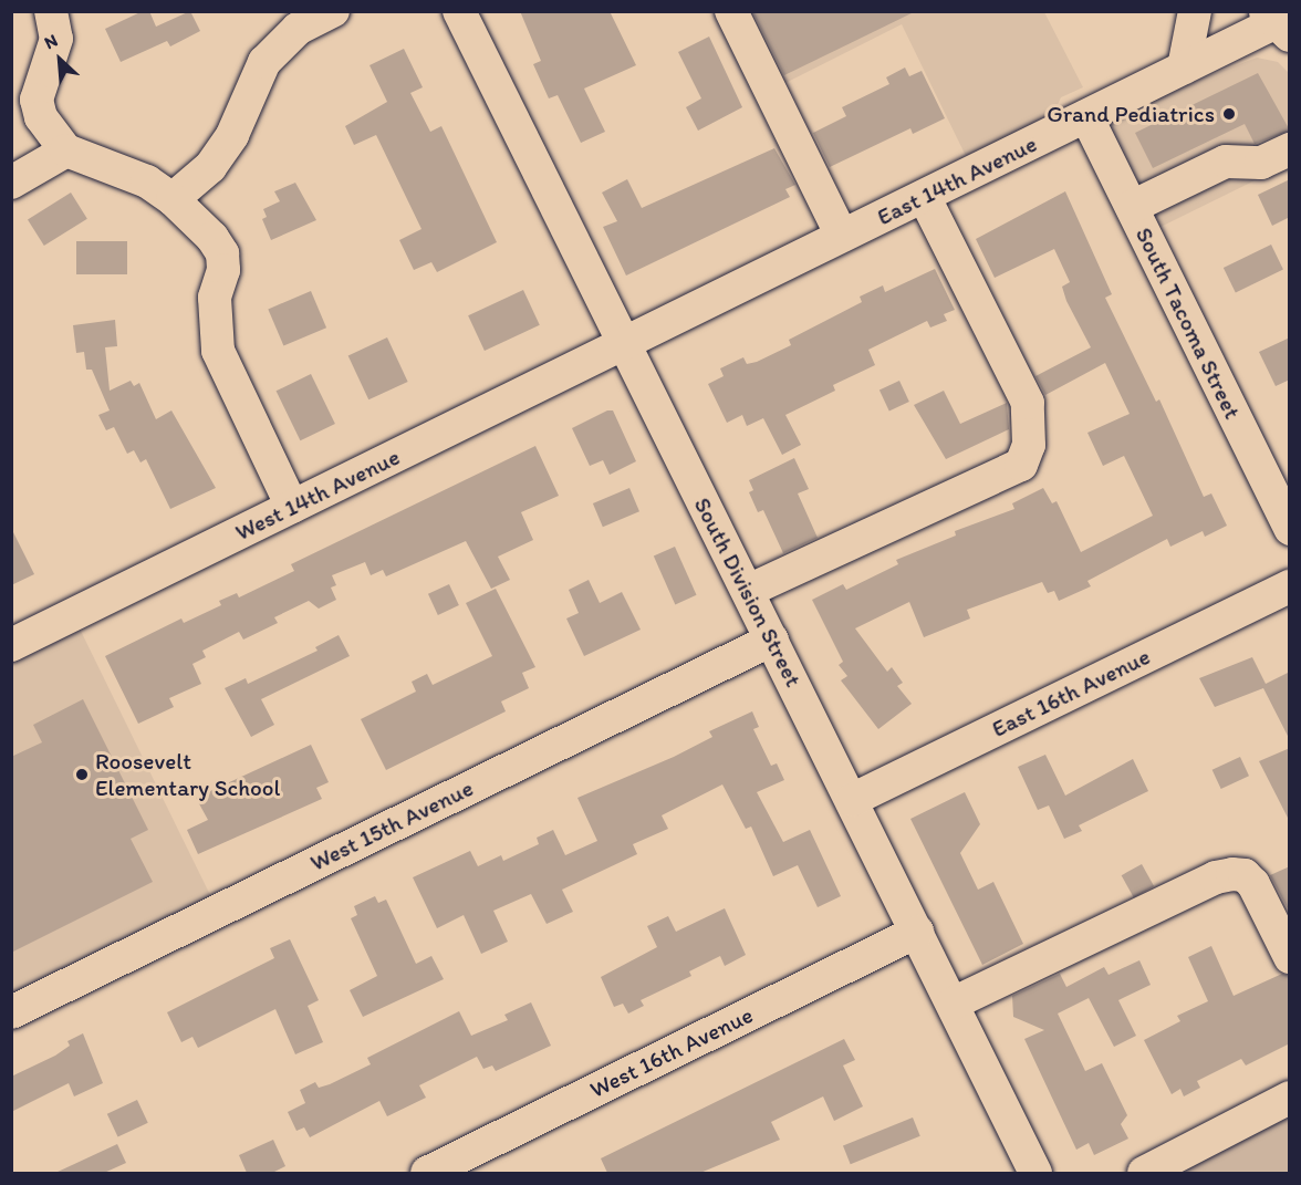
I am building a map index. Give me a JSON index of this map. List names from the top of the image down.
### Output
{
  "streets": {
    "street": [
      "East 14th Avenue",
      "South Tacoma Street",
      "West 14th Avenue",
      "South Division Street",
      "East 16th Avenue",
      "West 15th Avenue",
      "West 16th Avenue"
    ]
  },
  "crossings": [
    ["East 14th Avenue", "South Tacoma Street"],
    ["East 14th Avenue", "West 14th Avenue"],
    ["East 14th Avenue", "South Division Street"],
    ["West 14th Avenue", "South Division Street"],
    ["South Division Street", "East 16th Avenue"],
    ["South Division Street", "West 15th Avenue"],
    ["South Division Street", "West 16th Avenue"]
  ],
  "places": ["Grand Pediatrics", "Roosevelt Elementary School"],
  "north": "top left"
}
